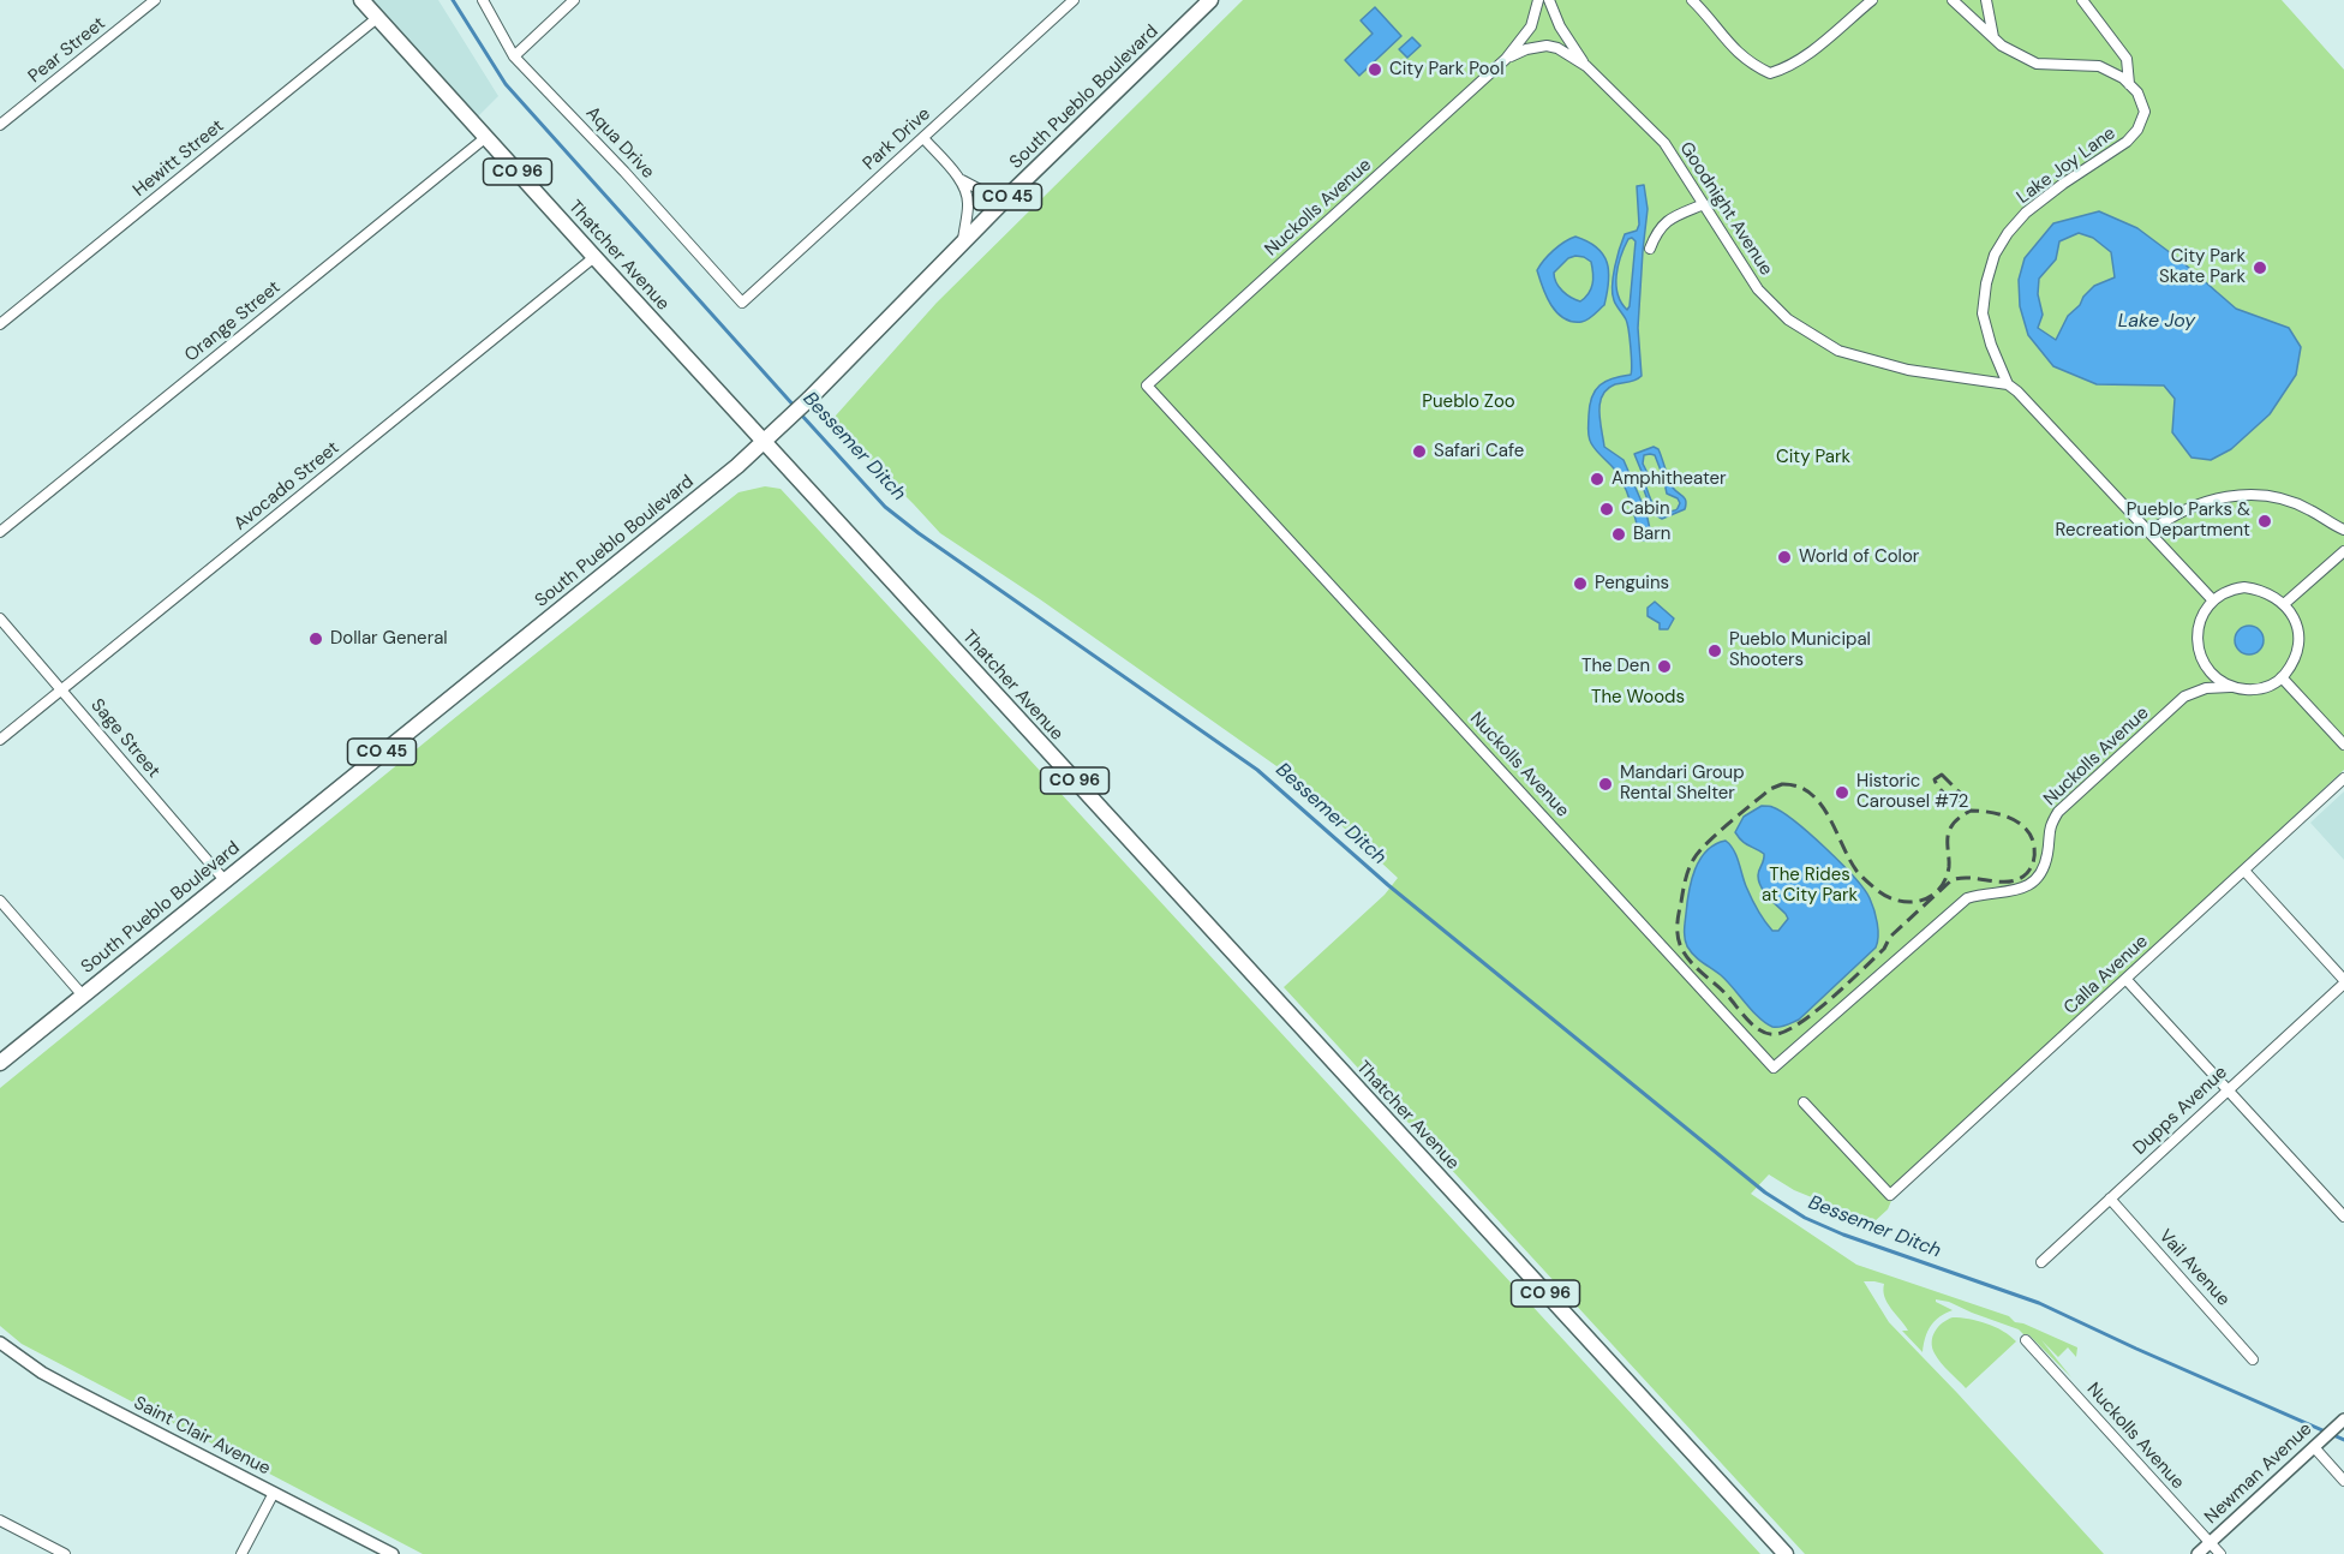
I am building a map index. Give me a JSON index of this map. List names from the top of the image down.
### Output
{
  "streets": {
    "main road": [
      "South Pueblo Boulevard",
      "CO 96",
      "CO 45",
      "Thatcher Avenue"
    ],
    "street": [
      "Pear Street",
      "Park Drive",
      "Aqua Drive",
      "Hewitt Street",
      "Lake Joy Lane",
      "Nuckolls Avenue",
      "Goodnight Avenue",
      "Orange Street",
      "Avocado Street",
      "Sage Street",
      "Calla Avenue",
      "Dupps Avenue",
      "Vail Avenue",
      "Saint Clair Avenue",
      "Newman Avenue"
    ]
  },
  "crossings": [
    ["South Pueblo Boulevard", "Thatcher Avenue"],
    ["South Pueblo Boulevard", "Sage Street"],
    ["Park Drive", "Aqua Drive"],
    ["Hewitt Street", "Thatcher Avenue"],
    ["Lake Joy Lane", "Goodnight Avenue"],
    ["Nuckolls Avenue", "Goodnight Avenue"],
    ["Nuckolls Avenue", "Newman Avenue"],
    ["Thatcher Avenue", "Orange Street"],
    ["Thatcher Avenue", "Avocado Street"],
    ["Avocado Street", "Sage Street"],
    ["Dupps Avenue", "Vail Avenue"]
  ],
  "water": ["Lake Joy", "Bessemer Ditch"],
  "parks": [
    "Pueblo Zoo",
    "City Park",
    "The Woods",
    "The Rides at City Park"
  ],
  "places": [
    "City Park Pool",
    "City Park Skate Park",
    "Safari Cafe",
    "Amphitheater",
    "Cabin",
    "Pueblo Parks & Recreation Department",
    "Barn",
    "World of Color",
    "Penguins",
    "Dollar General",
    "Pueblo Municipal Shooters",
    "The Den",
    "Mandari Group Rental Shelter",
    "Historic Carousel #72"
  ]
}
